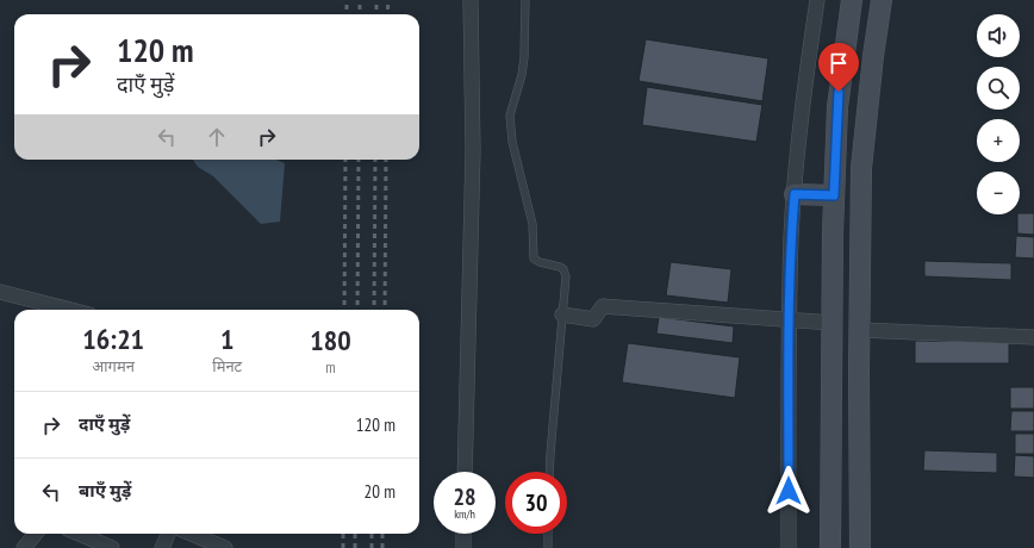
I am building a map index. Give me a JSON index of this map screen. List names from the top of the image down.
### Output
{
  "page": {
    "map_buttons": ["+", "−"],
    "turn": ["120 m", "दाएँ मुड़ें"],
    "eta": [
      "16:21",
      "आगमन",
      "1",
      "मिनट",
      "180",
      "m"
    ],
    "list": [
      {
        "name": "दाएँ मुड़ें",
        "value": "120 m"
      },
      {
        "name": "बाएँ मुड़ें",
        "value": "20 m"
      }
    ],
    "speed": "28 km/h",
    "limit": "30"
  }
}
